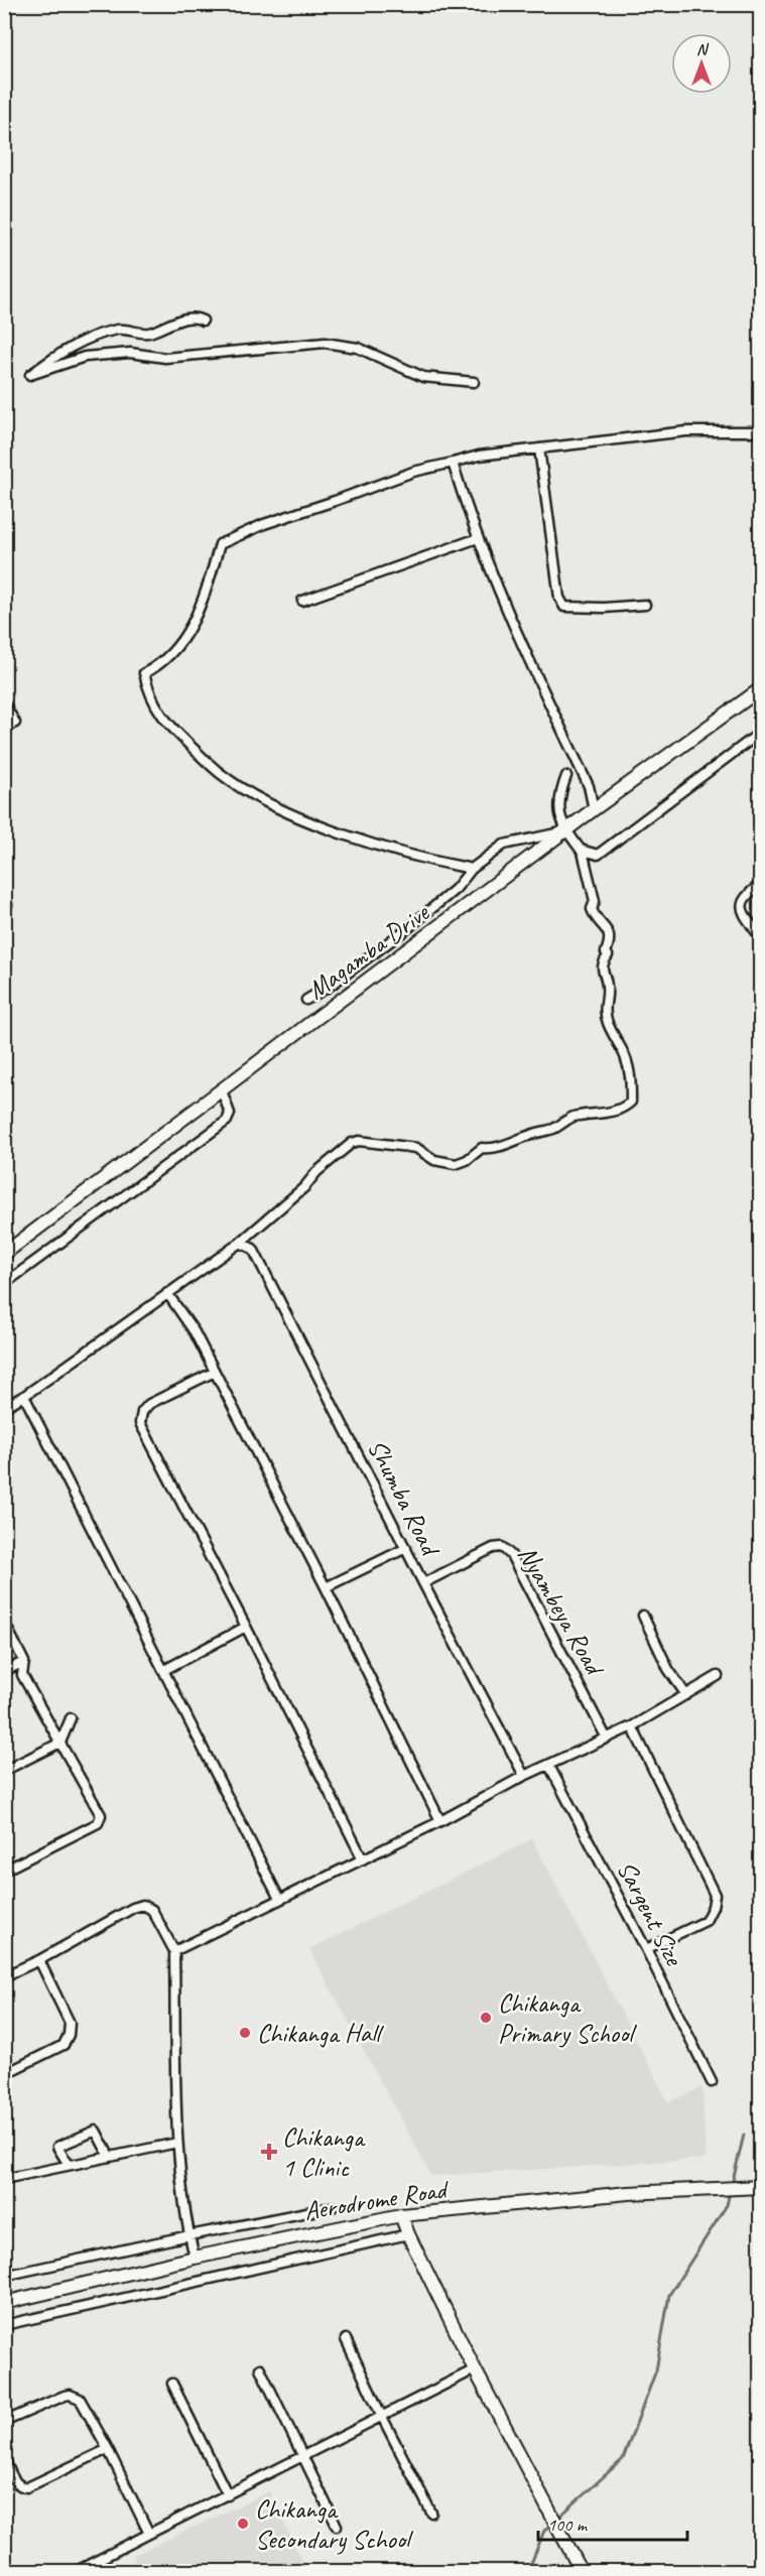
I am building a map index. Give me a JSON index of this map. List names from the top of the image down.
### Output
{
  "streets": {
    "street": [
      "Magamba Drive",
      "Shumba Road",
      "Nyambeya Road",
      "Sargent Size",
      "Aerodrome Road"
    ]
  },
  "crossings": [
    ["Shumba Road", "Nyambeya Road"]
  ],
  "places": {
    "other": ["Chikanga Primary School", "Chikanga Hall", "Chikanga Secondary School"],
    "health": ["Chikanga 1 Clinic"]
  },
  "scale_bar": "100 m",
  "north": "top"
}
